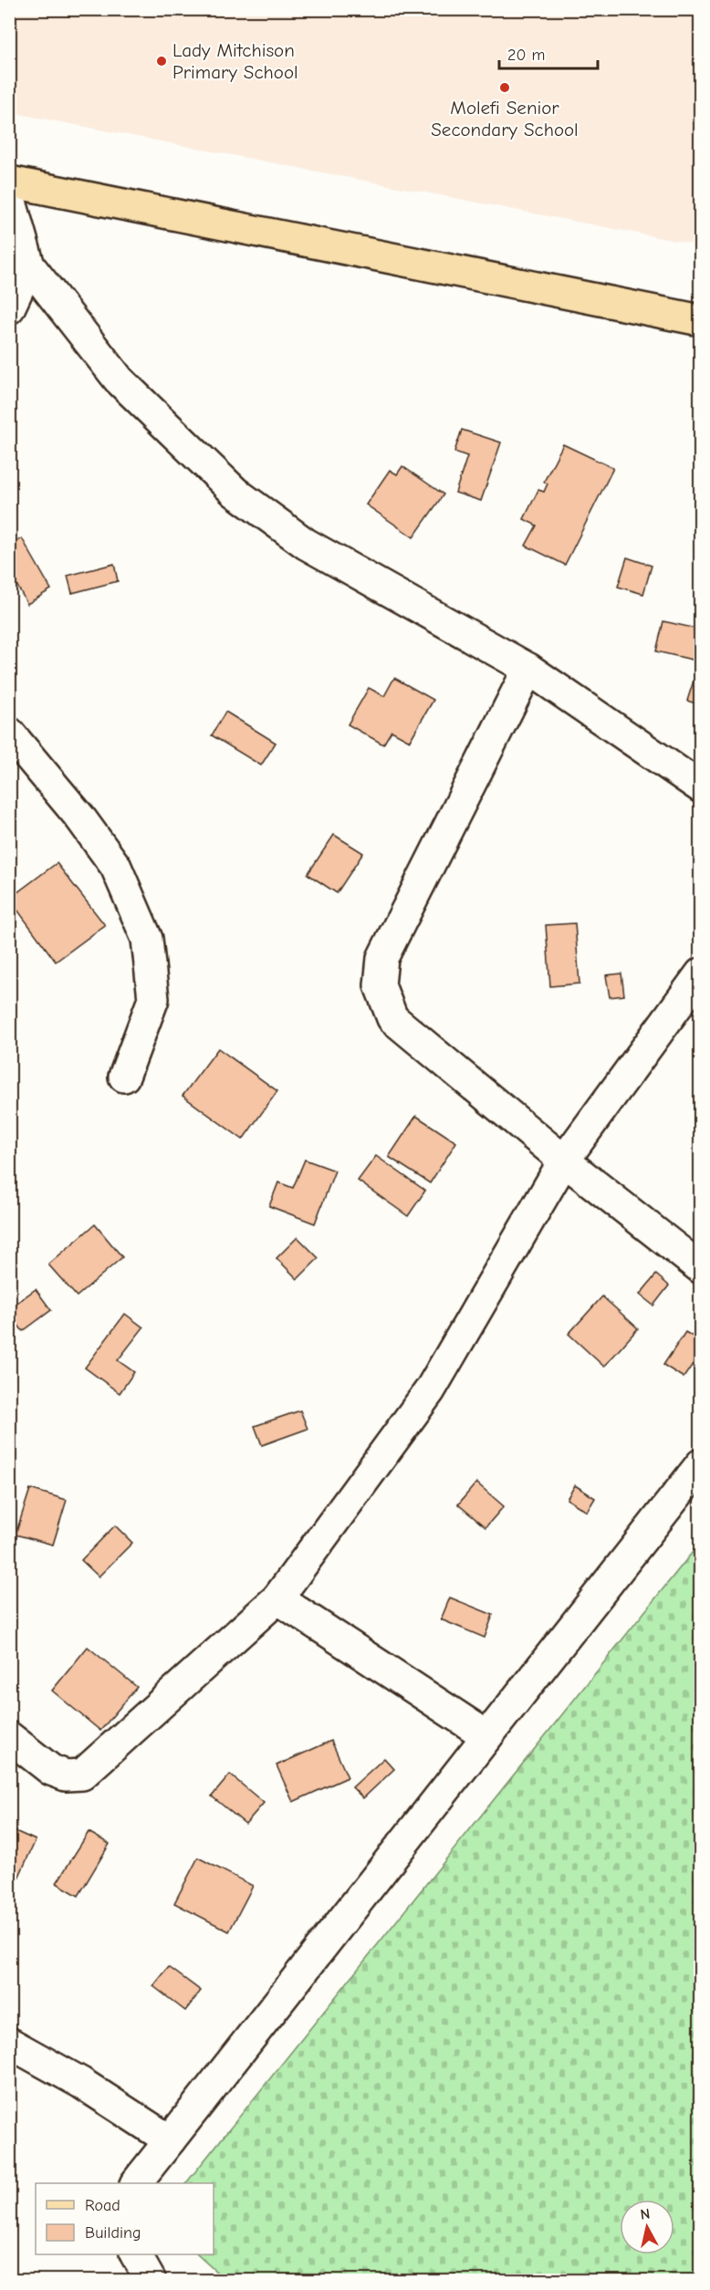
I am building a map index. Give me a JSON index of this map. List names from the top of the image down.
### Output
{
  "places": ["Lady Mitchison Primary School", "Molefi Senior Secondary School"],
  "legend": ["Road", "Building"],
  "scale_bar": "20 m",
  "north": "top"
}
